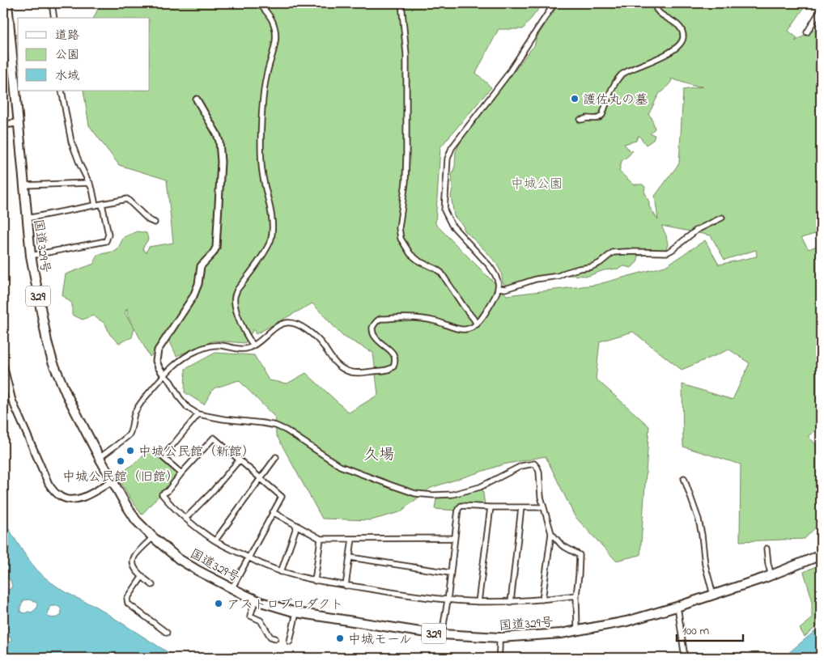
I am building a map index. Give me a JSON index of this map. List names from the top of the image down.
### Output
{
  "streets": {
    "highway": ["国道329号", "329"]
  },
  "districts": ["久場"],
  "parks": ["中城公園"],
  "places": [
    "護佐丸の墓",
    "中城公民館（新館）",
    "中城公民館（旧館）",
    "アストロプロダクト",
    "中城モール"
  ],
  "legend": ["道路", "公園", "水域"],
  "scale_bar": "100 m"
}
